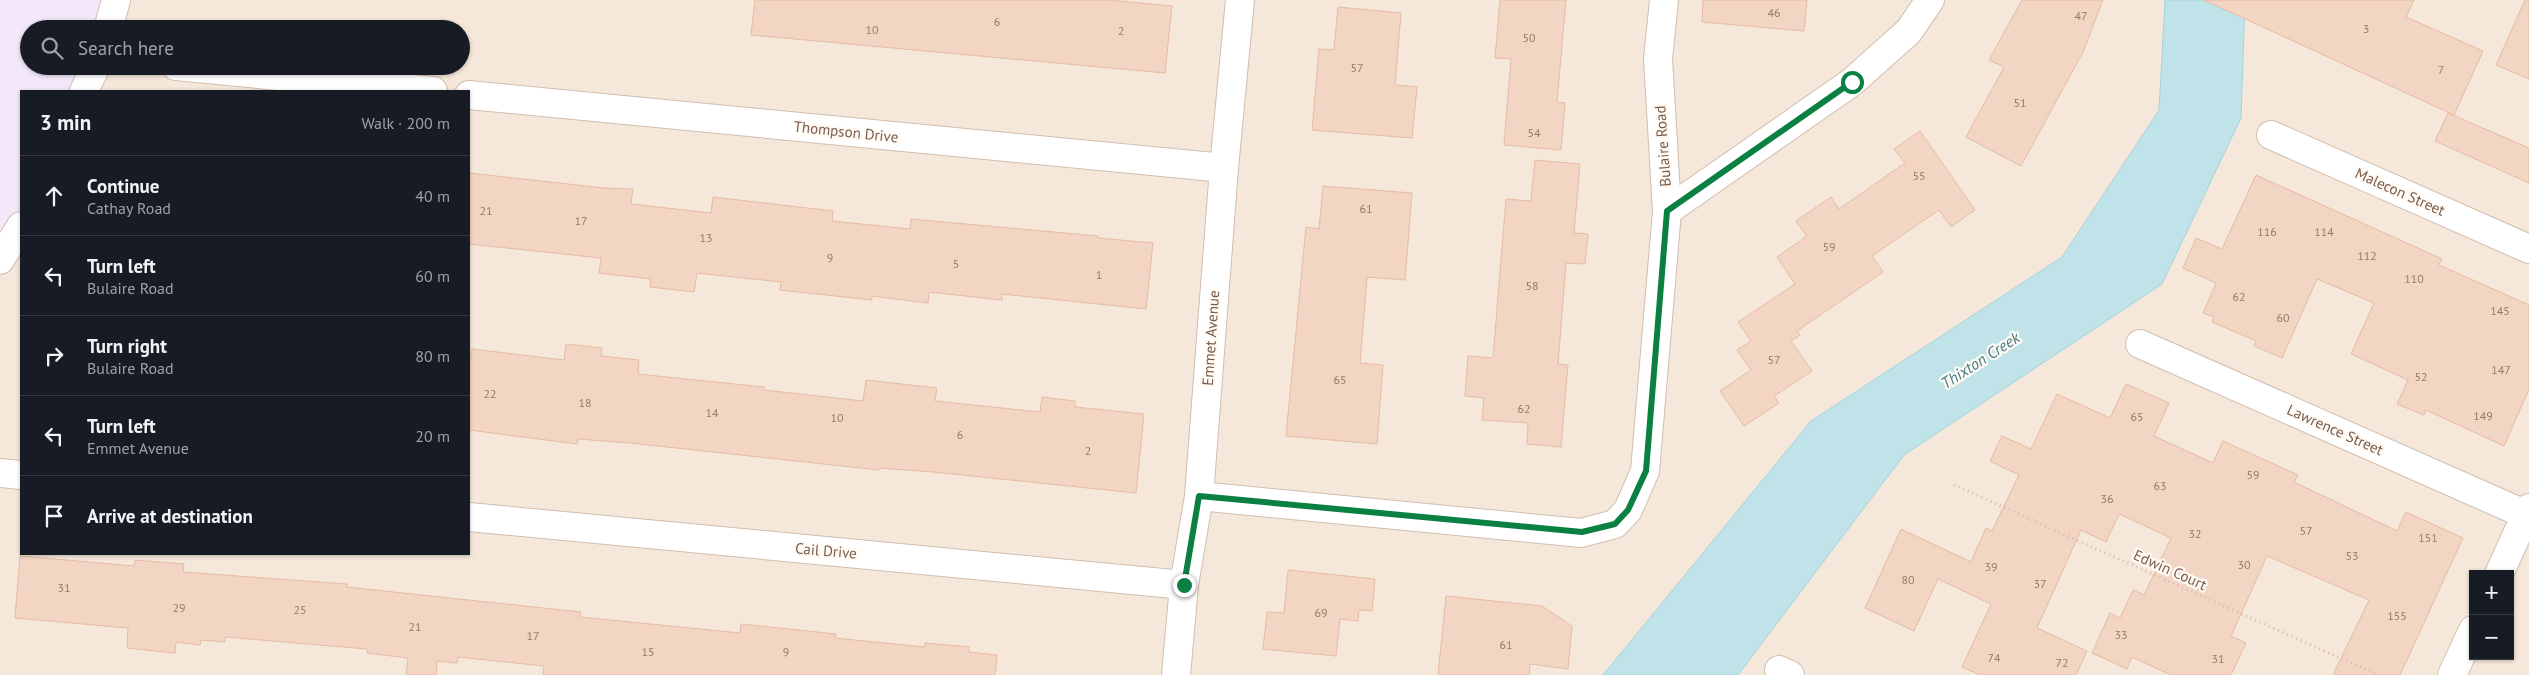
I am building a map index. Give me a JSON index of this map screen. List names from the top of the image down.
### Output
{
  "streets": {
    "street": [
      "Thompson Drive",
      "Bulaire Road",
      "Malecon Street",
      "Emmet Avenue",
      "Lawrence Street",
      "Cail Drive"
    ],
    "path": ["Edwin Court"]
  },
  "crossings": [
    ["Thompson Drive", "Emmet Avenue"],
    ["Bulaire Road", "Emmet Avenue"],
    ["Emmet Avenue", "Cail Drive"]
  ],
  "water": ["Thixton Creek"],
  "house_numbers": [
    "46",
    "47",
    "6",
    "3",
    "10",
    "2",
    "50",
    "57",
    "7",
    "51",
    "54",
    "55",
    "61",
    "21",
    "17",
    "116",
    "114",
    "13",
    "59",
    "112",
    "9",
    "5",
    "1",
    "110",
    "58",
    "62",
    "145",
    "60",
    "57",
    "147",
    "52",
    "65",
    "22",
    "18",
    "62",
    "14",
    "149",
    "65",
    "10",
    "6",
    "2",
    "59",
    "63",
    "36",
    "57",
    "32",
    "151",
    "53",
    "30",
    "39",
    "80",
    "37",
    "31",
    "29",
    "25",
    "69",
    "155",
    "21",
    "33",
    "17",
    "61",
    "15",
    "9",
    "74",
    "31",
    "72"
  ],
  "page": {
    "search": "Search here",
    "heading": ["3 min", "Walk · 200 m"],
    "list": [
      ["Continue", "Cathay Road", "40 m"],
      ["Turn left", "Bulaire Road", "60 m"],
      ["Turn right", "Bulaire Road", "80 m"],
      ["Turn left", "Emmet Avenue", "20 m"],
      "Arrive at destination"
    ],
    "map_buttons": ["+", "−"]
  }
}
